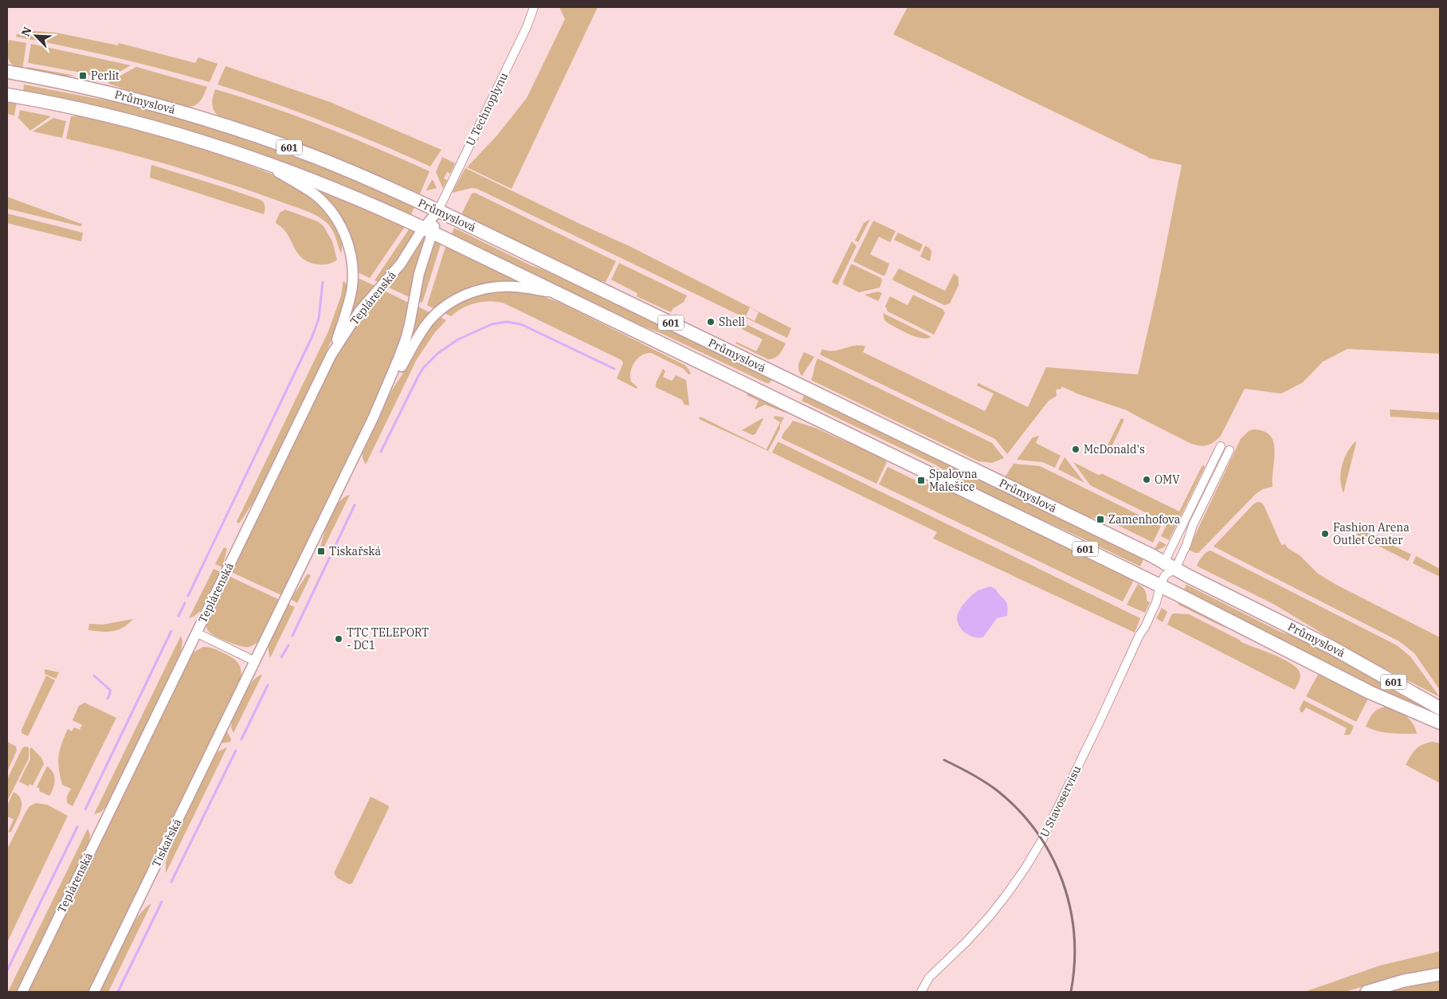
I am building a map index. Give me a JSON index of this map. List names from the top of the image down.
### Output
{
  "streets": {
    "main road": ["Průmyslová", "601"],
    "street": [
      "U Technoplynu",
      "Teplárenská",
      "U Stavoservisu",
      "Tiskařská"
    ]
  },
  "crossings": [
    ["Průmyslová", "U Technoplynu"],
    ["Průmyslová", "Teplárenská"],
    ["Průmyslová", "U Stavoservisu"],
    ["Průmyslová", "Tiskařská"],
    ["U Technoplynu", "Teplárenská"],
    ["Teplárenská", "Tiskařská"]
  ],
  "places": {
    "transit": [
      "Perlit",
      "Spalovna Malešice",
      "Zamenhofova",
      "Tiskařská"
    ],
    "other": [
      "Shell",
      "McDonald's",
      "OMV",
      "Fashion Arena Outlet Center",
      "TTC TELEPORT - DC1"
    ]
  },
  "north": "top left"
}
